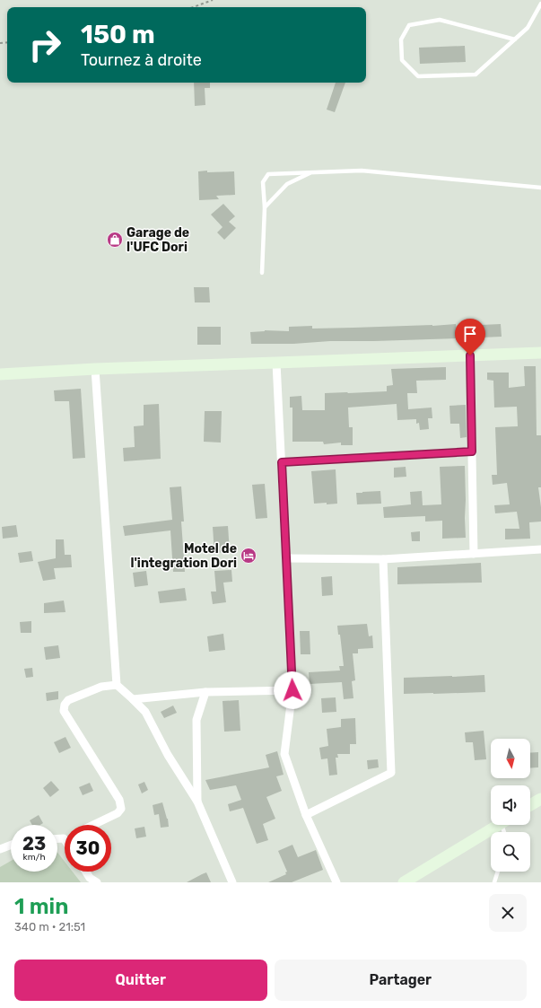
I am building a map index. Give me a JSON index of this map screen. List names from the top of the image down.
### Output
{
  "places": {
    "shop": ["Garage de l'UFC Dori"],
    "hotel": ["Motel de l'integration Dori"]
  },
  "north": "bottom",
  "page": {
    "turn": ["150 m", "Tournez à droite"],
    "speed": "23 km/h",
    "limit": "30",
    "heading": ["1 min", "340 m · 21:51"],
    "buttons": ["Quitter", "Partager"]
  }
}
